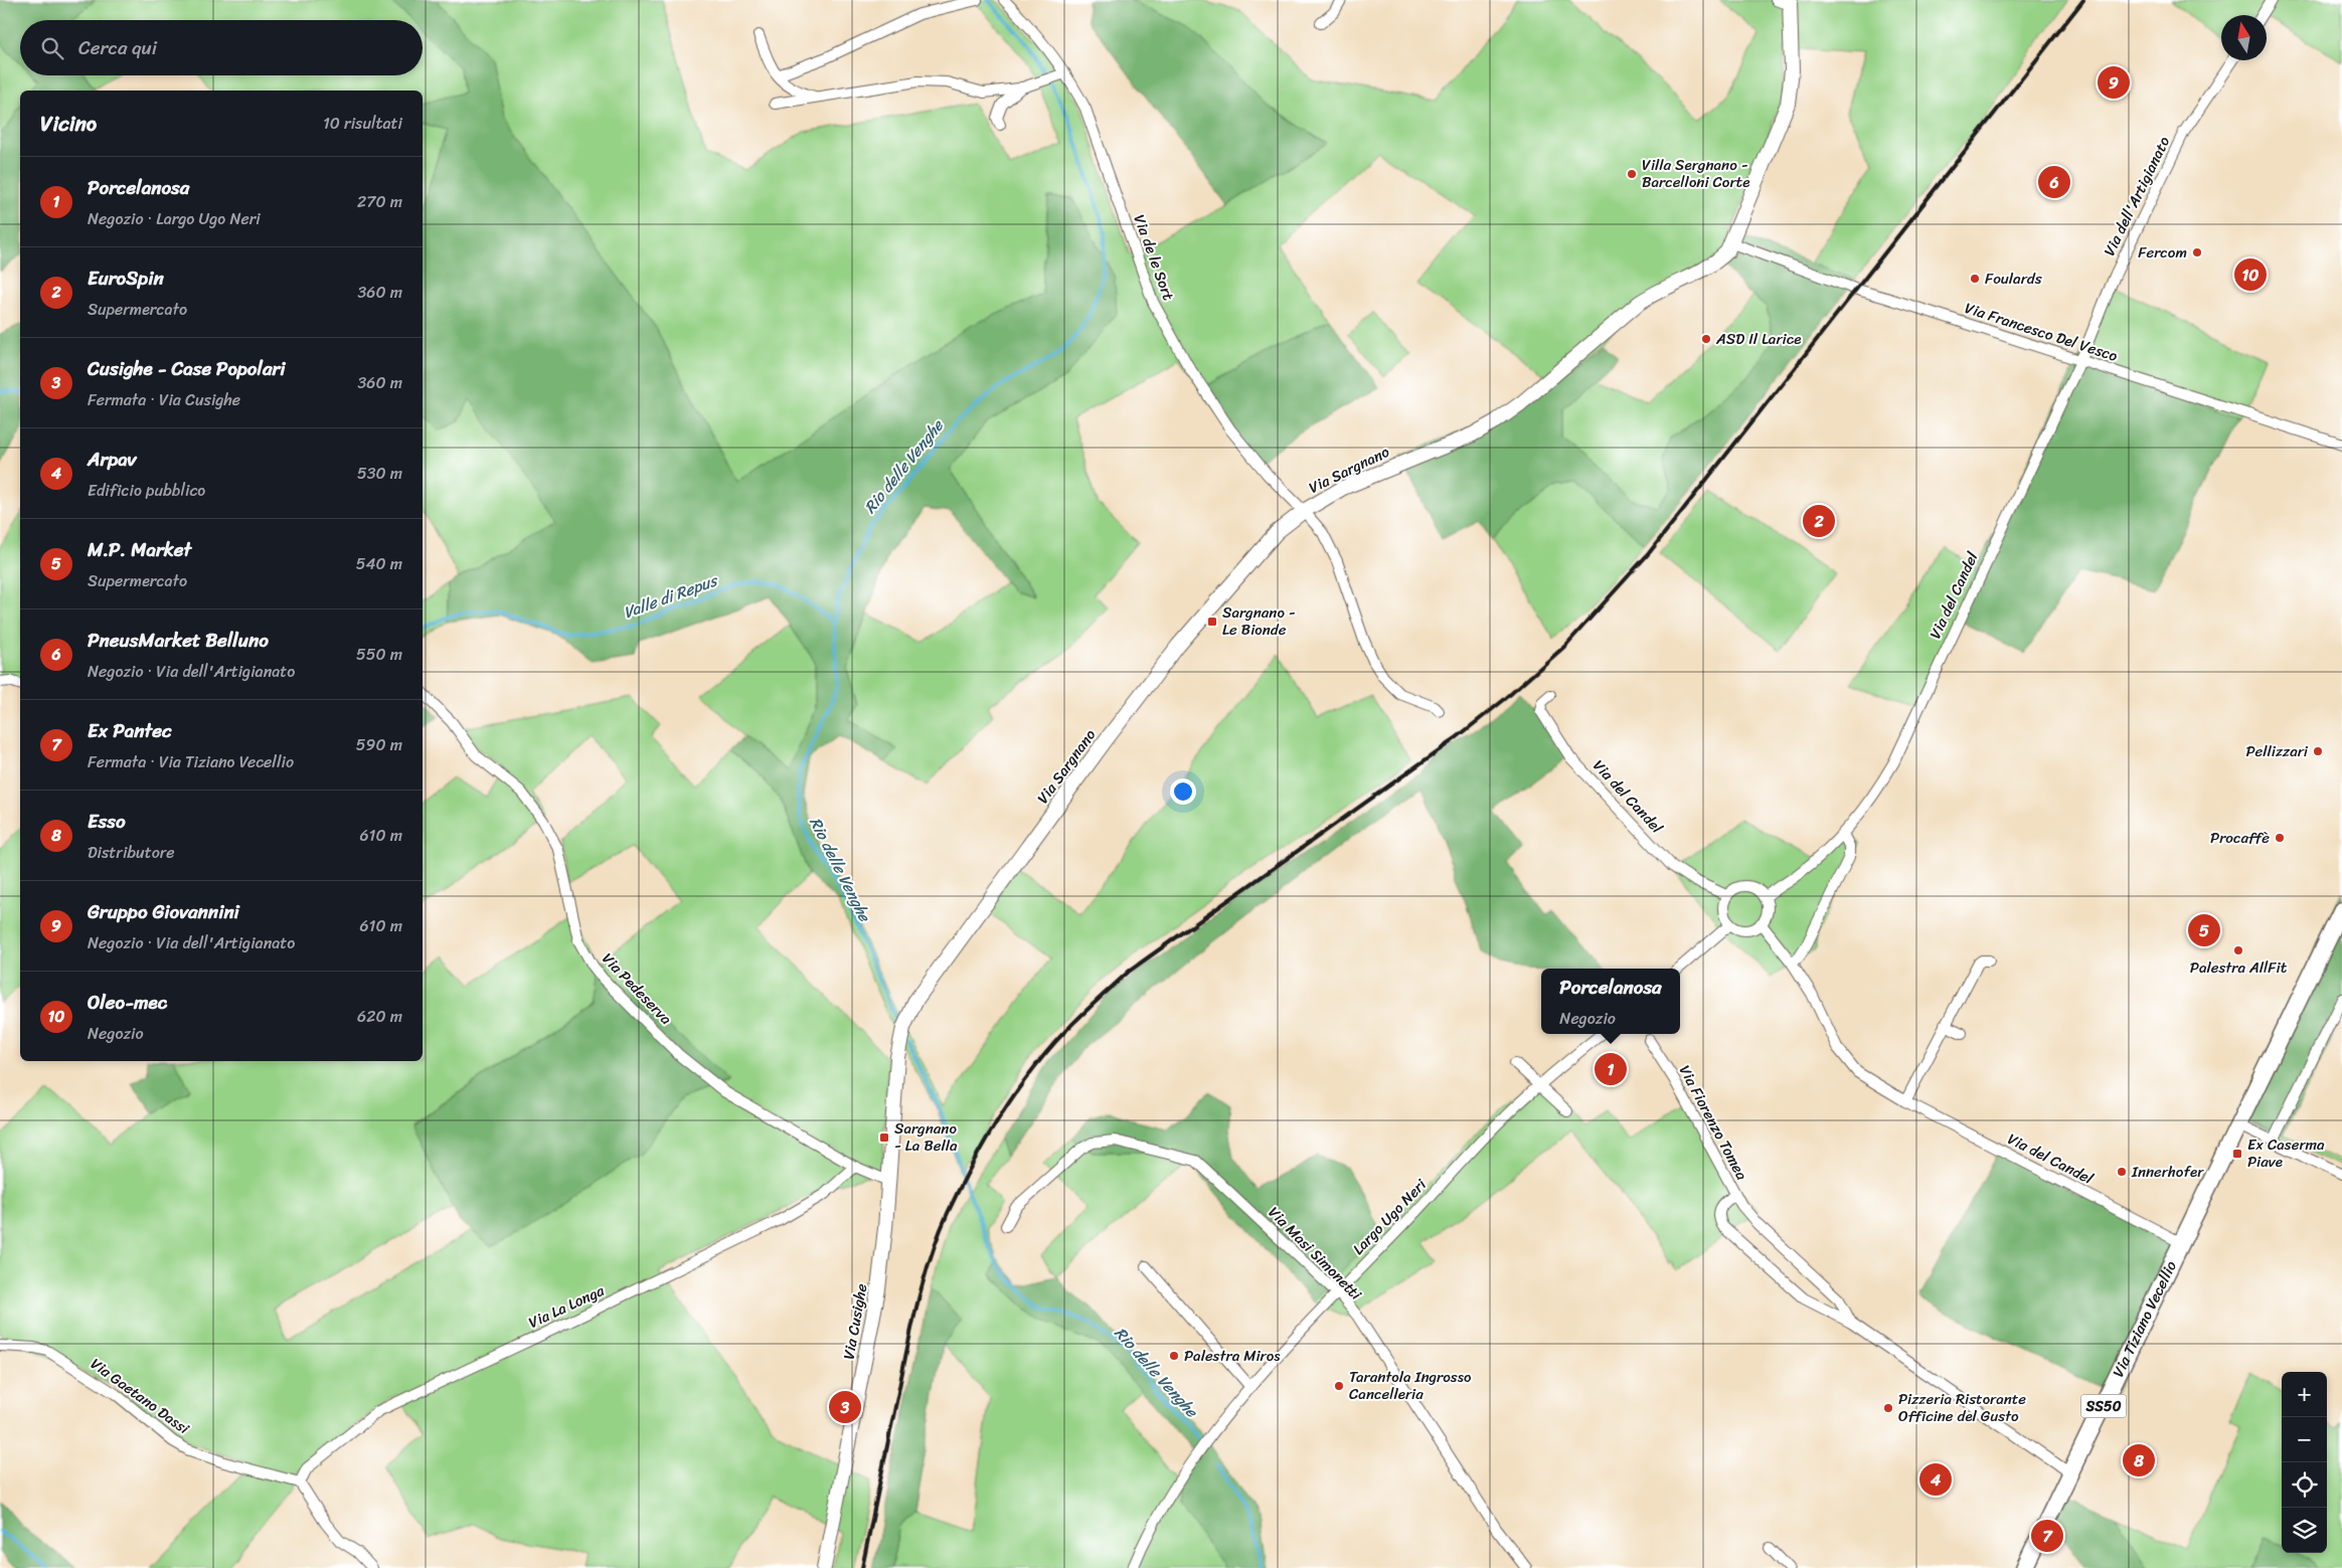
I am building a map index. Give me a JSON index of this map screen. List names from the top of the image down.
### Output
{
  "streets": {
    "main road": ["Via Tiziano Vecellio", "SS50"],
    "street": [
      "Via dell'Artigianato",
      "Via de le Sort",
      "Via Francesco Del Vesco",
      "Via Sargnano",
      "Via del Candel",
      "Via Pedeserva",
      "Via Fiorenzo Tomea",
      "Largo Ugo Neri",
      "Via Masi Simonetti",
      "Via La Longa",
      "Via Cusighe",
      "Via Gaetano Dassi"
    ]
  },
  "crossings": [
    ["Via dell'Artigianato", "Via Francesco Del Vesco"],
    ["Via dell'Artigianato", "Via del Candel"],
    ["Via de le Sort", "Via Sargnano"],
    ["Via Francesco Del Vesco", "Via Sargnano"],
    ["Via Francesco Del Vesco", "Via del Candel"],
    ["Via Sargnano", "Via Cusighe"],
    ["Via del Candel", "Via Tiziano Vecellio"],
    ["Via Pedeserva", "Via La Longa"],
    ["Via Pedeserva", "Via Cusighe"],
    ["Via Fiorenzo Tomea", "Via Tiziano Vecellio"],
    ["Largo Ugo Neri", "Via Masi Simonetti"],
    ["Via La Longa", "Via Gaetano Dassi"]
  ],
  "water": ["Rio delle Venghe", "Valle di Repus"],
  "places": {
    "other": [
      "Villa Sergnano - Barcelloni Corte",
      "Fercom",
      "Foulards",
      "ASD Il Larice",
      "Pellizzari",
      "Procaffè",
      "Palestra AllFit",
      "Innerhofer",
      "Palestra Miros",
      "Tarantola Ingrosso Cancelleria",
      "Pizzeria Ristorante Officine del Gusto"
    ],
    "transit": ["Sargnano - Le Bionde", "Sargnano - La Bella", "Ex Caserma Piave"]
  },
  "north": "top",
  "page": {
    "search": "Cerca qui",
    "pins": [
      "9",
      "6",
      "10",
      "2",
      "5",
      "1",
      "3",
      "8",
      "4",
      "7"
    ],
    "heading": ["Vicino", "10 risultati"],
    "list": [
      {
        "mark": "1",
        "name": "Porcelanosa",
        "note": "Negozio · Largo Ugo Neri",
        "value": "270 m"
      },
      {
        "mark": "2",
        "name": "EuroSpin",
        "note": "Supermercato",
        "value": "360 m"
      },
      {
        "mark": "3",
        "name": "Cusighe - Case Popolari",
        "note": "Fermata · Via Cusighe",
        "value": "360 m"
      },
      {
        "mark": "4",
        "name": "Arpav",
        "note": "Edificio pubblico",
        "value": "530 m"
      },
      {
        "mark": "5",
        "name": "M.P. Market",
        "note": "Supermercato",
        "value": "540 m"
      },
      {
        "mark": "6",
        "name": "PneusMarket Belluno",
        "note": "Negozio · Via dell'Artigianato",
        "value": "550 m"
      },
      {
        "mark": "7",
        "name": "Ex Pantec",
        "note": "Fermata · Via Tiziano Vecellio",
        "value": "590 m"
      },
      {
        "mark": "8",
        "name": "Esso",
        "note": "Distributore",
        "value": "610 m"
      },
      {
        "mark": "9",
        "name": "Gruppo Giovannini",
        "note": "Negozio · Via dell'Artigianato",
        "value": "610 m"
      },
      {
        "mark": "10",
        "name": "Oleo-mec",
        "note": "Negozio",
        "value": "620 m"
      }
    ],
    "popup": ["Porcelanosa", "Negozio"],
    "map_buttons": ["+", "−"]
  }
}
